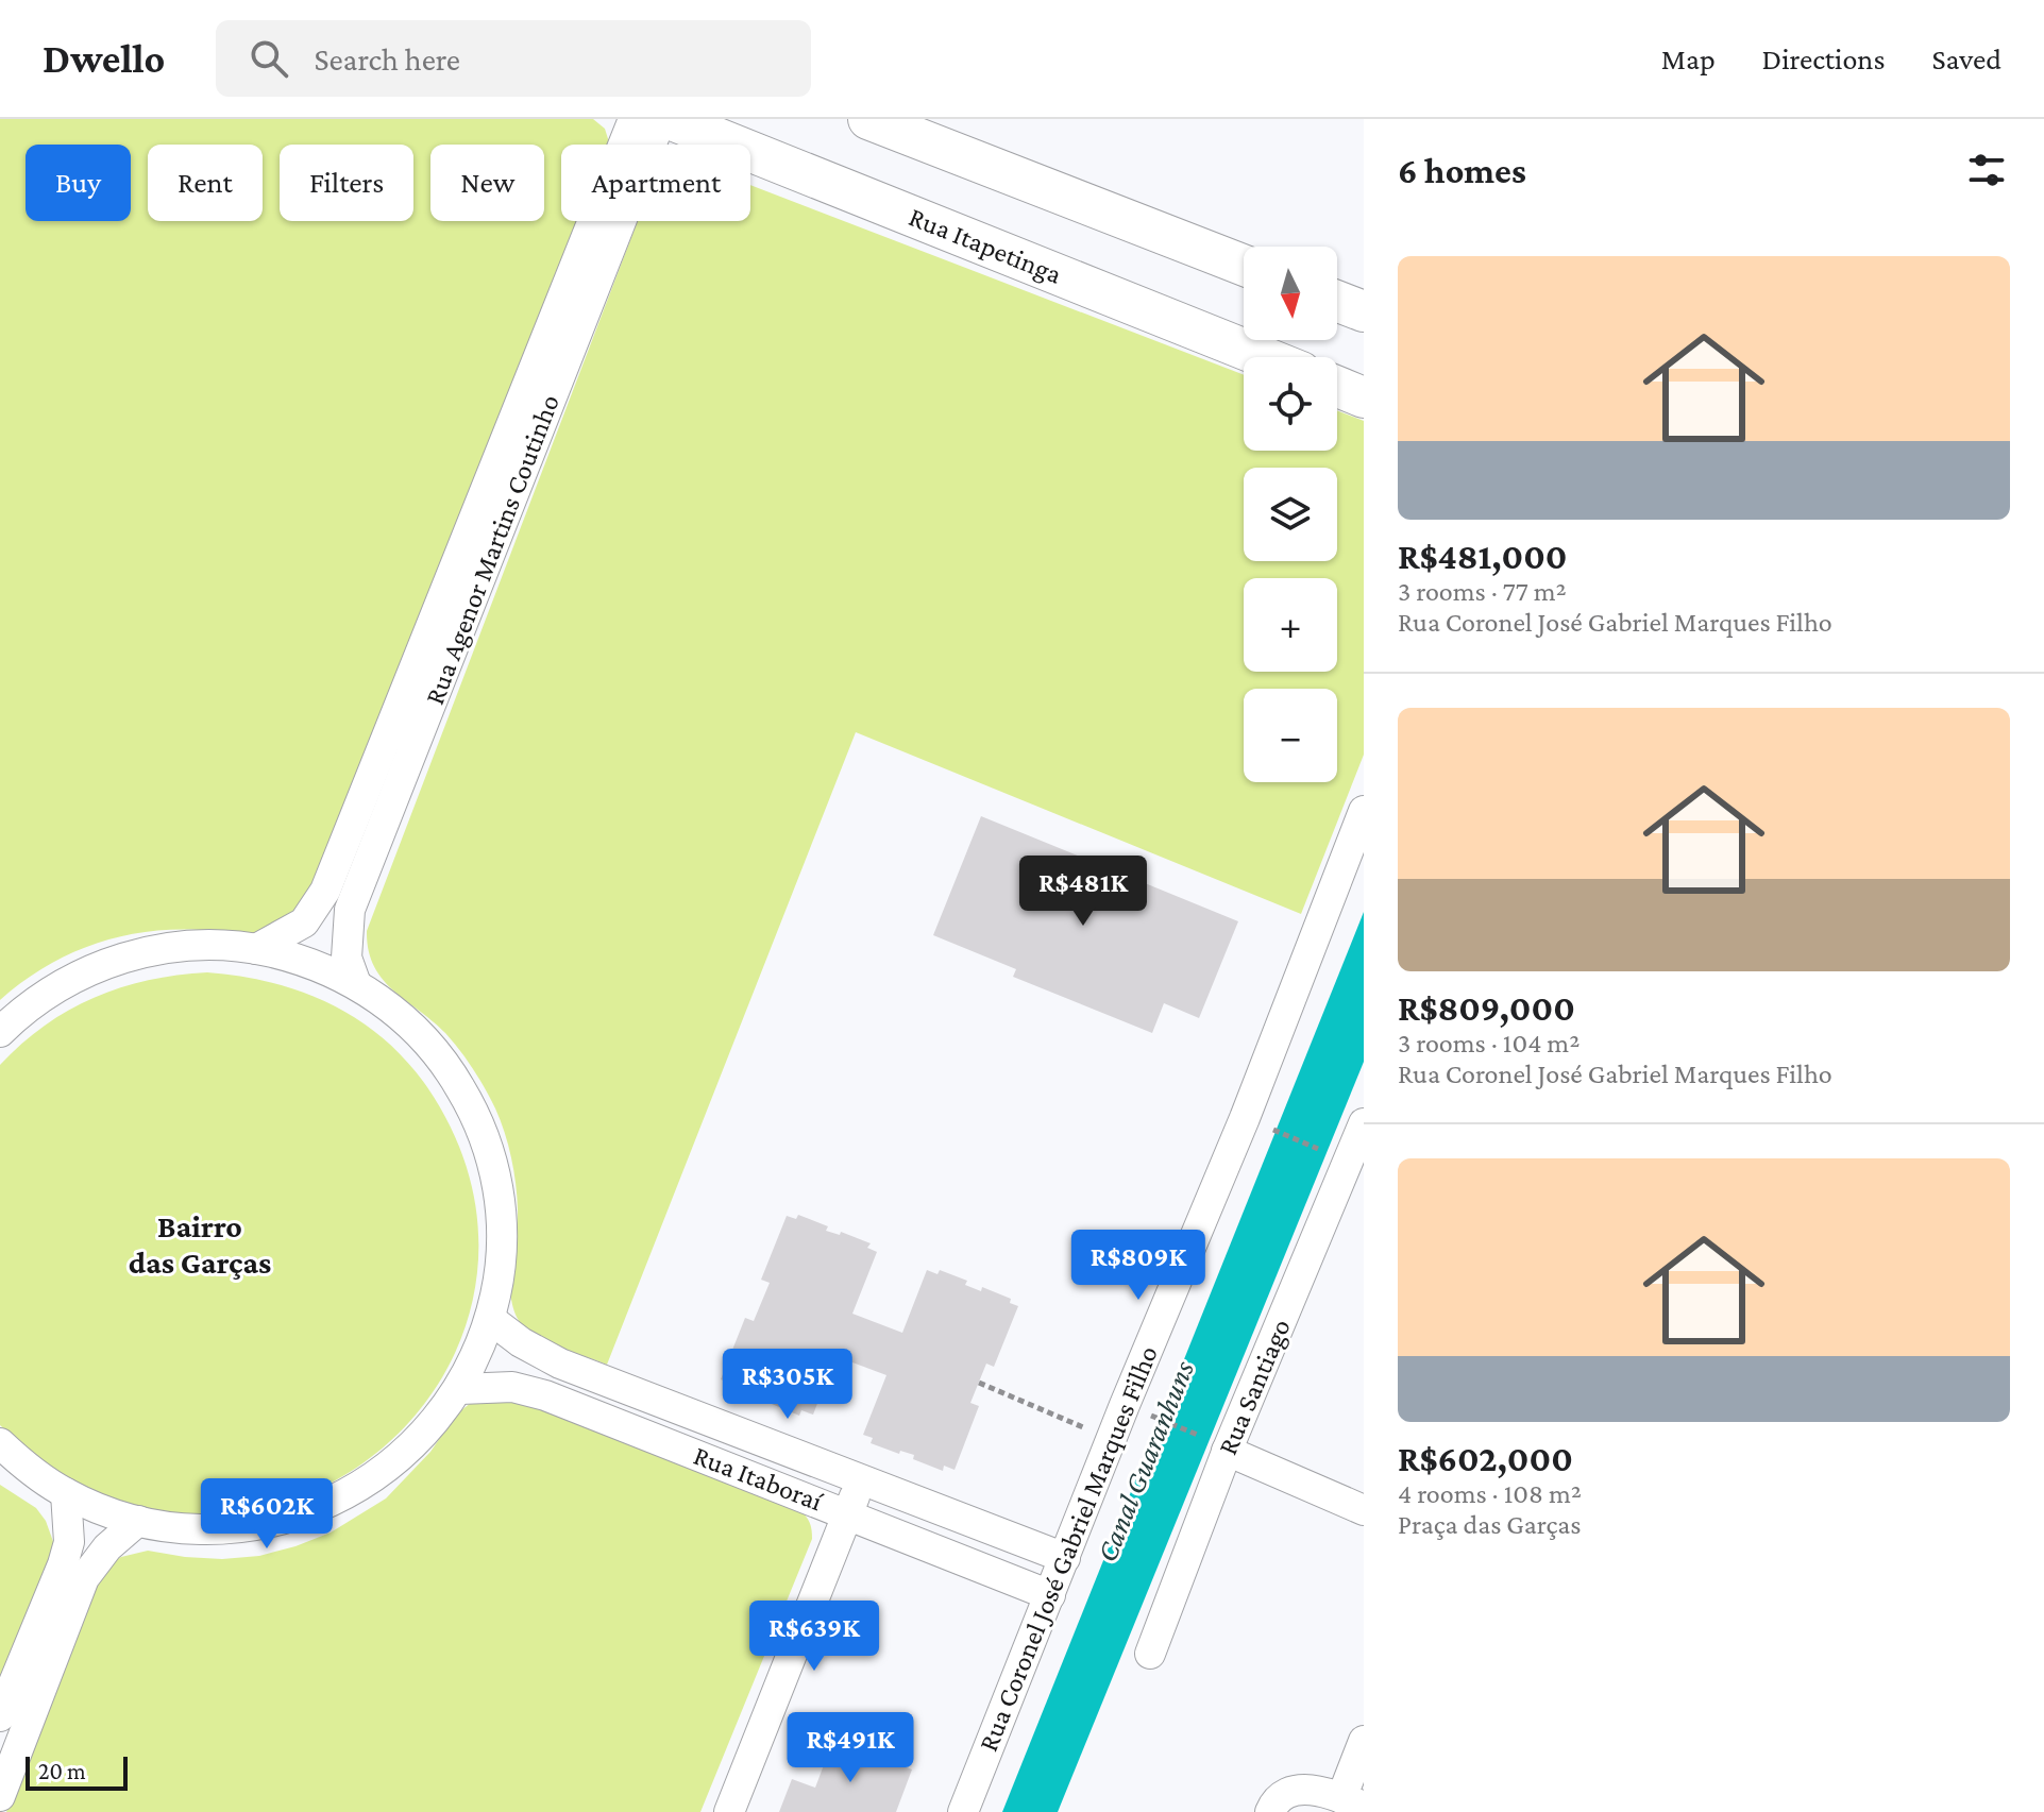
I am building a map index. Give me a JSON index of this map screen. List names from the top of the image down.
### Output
{
  "streets": {
    "street": [
      "Rua Itapetinga",
      "Rua Agenor Martins Coutinho",
      "Rua Santiago",
      "Rua Itaboraí",
      "Rua Coronel José Gabriel Marques Filho"
    ]
  },
  "crossings": [
    ["Rua Itaboraí", "Rua Coronel José Gabriel Marques Filho"]
  ],
  "districts": ["Bairro das Garças"],
  "water": ["Canal Guaranhuns"],
  "scale_bar": "20 m",
  "north": "bottom",
  "page": {
    "header": "Dwello",
    "search": "Search here",
    "nav": ["Map", "Directions", "Saved"],
    "heading": "6 homes",
    "chip": [
      "Buy",
      "Rent",
      "Filters",
      "New",
      "Apartment"
    ],
    "list": [
      {
        "name": "R$481,000",
        "note": "3 rooms · 77 m² · Rua Coronel José Gabriel Marques Filho"
      },
      {
        "name": "R$809,000",
        "note": "3 rooms · 104 m² · Rua Coronel José Gabriel Marques Filho"
      },
      {
        "name": "R$602,000",
        "note": "4 rooms · 108 m² · Praça das Garças"
      }
    ],
    "map_buttons": ["+", "−"],
    "price": [
      "R$481K",
      "R$809K",
      "R$305K",
      "R$602K",
      "R$639K",
      "R$491K"
    ],
    "scale": "20 m"
  }
}
